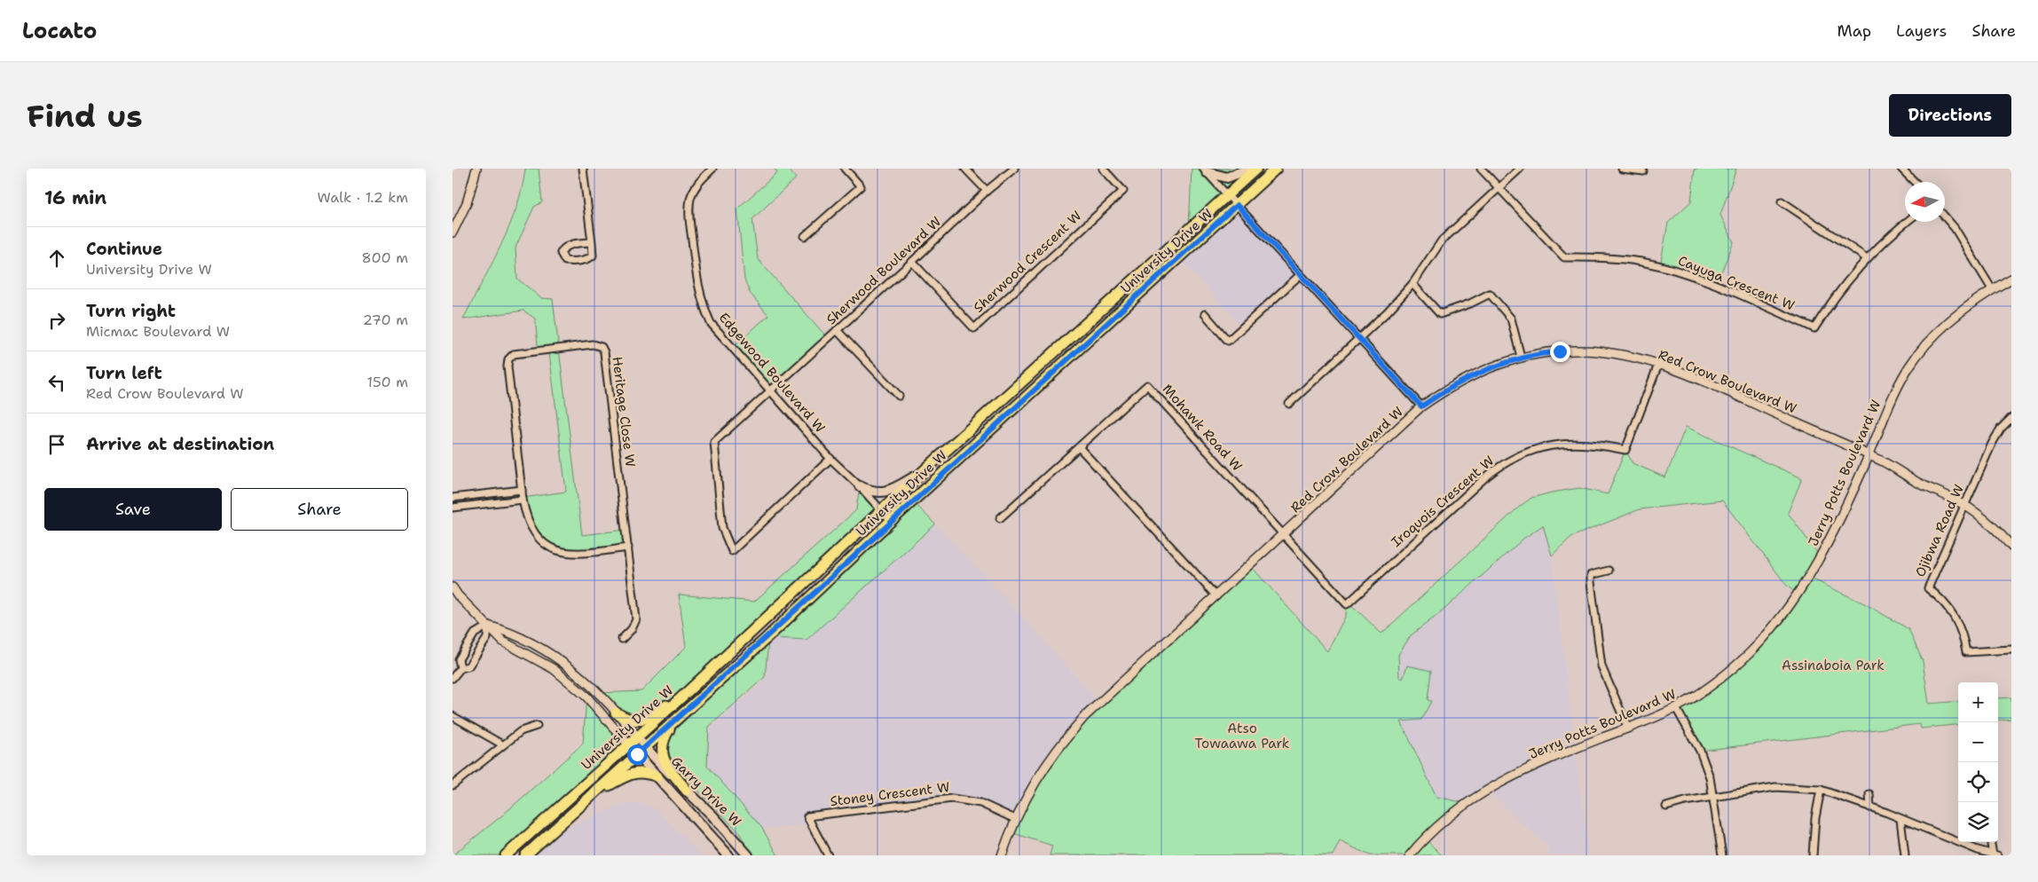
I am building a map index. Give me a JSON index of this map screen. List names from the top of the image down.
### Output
{
  "streets": {
    "main road": ["University Drive W", "Garry Drive W"],
    "street": [
      "Sherwood Crescent W",
      "Sherwood Boulevard W",
      "Cayuga Crescent W",
      "Edgewood Boulevard W",
      "Red Crow Boulevard W",
      "Heritage Close W",
      "Mohawk Road W",
      "Jerry Potts Boulevard W",
      "Iroquois Crescent W",
      "Ojibwa Road W",
      "Stoney Crescent W"
    ]
  },
  "crossings": [
    ["University Drive W", "Edgewood Boulevard W"],
    ["University Drive W", "Garry Drive W"],
    ["Sherwood Crescent W", "Sherwood Boulevard W"],
    ["Sherwood Boulevard W", "Edgewood Boulevard W"],
    ["Red Crow Boulevard W", "Mohawk Road W"],
    ["Red Crow Boulevard W", "Jerry Potts Boulevard W"],
    ["Red Crow Boulevard W", "Iroquois Crescent W"],
    ["Red Crow Boulevard W", "Ojibwa Road W"],
    ["Red Crow Boulevard W", "Stoney Crescent W"],
    ["Mohawk Road W", "Iroquois Crescent W"]
  ],
  "parks": ["Assinaboia Park", "Atso Towaawa Park"],
  "north": "left",
  "page": {
    "header": "Locato",
    "nav": ["Map", "Layers", "Share"],
    "buttons": [
      "Directions",
      ["Save", "Share"]
    ],
    "title": "Find us",
    "heading": ["16 min", "Walk · 1.2 km"],
    "list": [
      ["Continue", "University Drive W", "800 m"],
      ["Turn right", "Micmac Boulevard W", "270 m"],
      ["Turn left", "Red Crow Boulevard W", "150 m"],
      "Arrive at destination"
    ],
    "map_buttons": ["+", "−"]
  }
}
